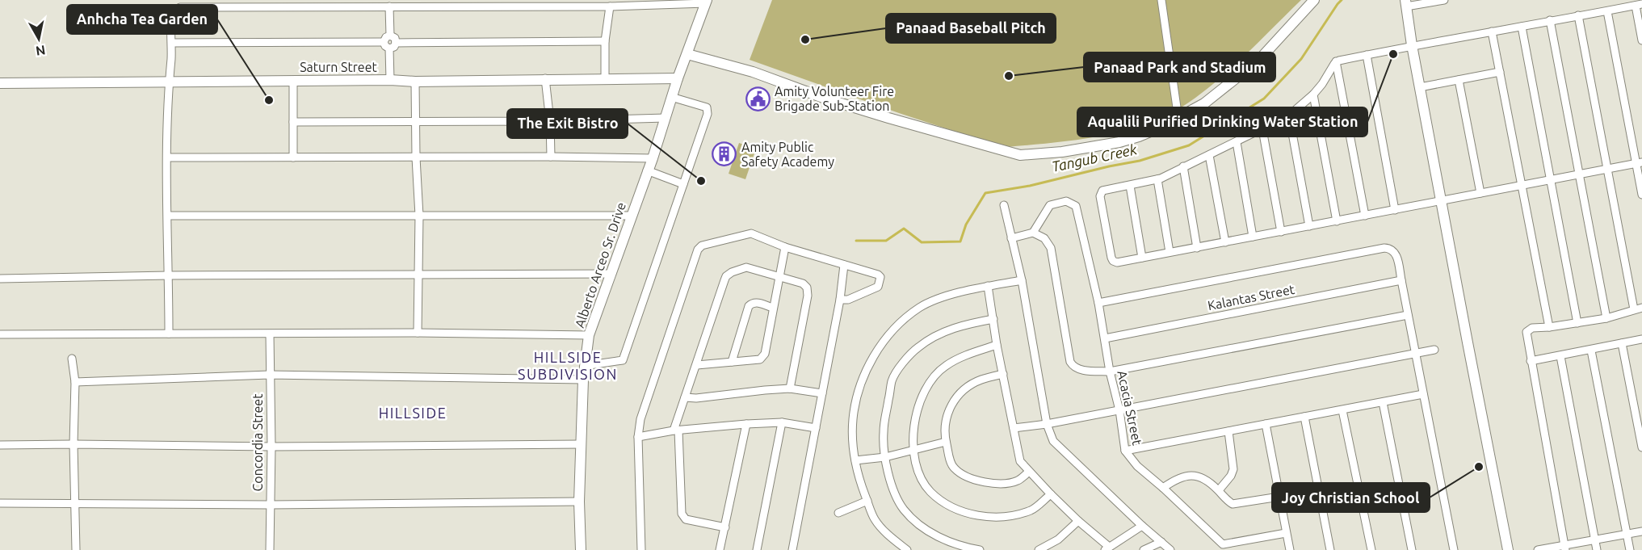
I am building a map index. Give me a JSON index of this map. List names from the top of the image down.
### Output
{
  "streets": {
    "street": [
      "Saturn Street",
      "Alberto Arceo Sr. Drive",
      "Kalantas Street",
      "Acacia Street",
      "Concordia Street"
    ]
  },
  "crossings": [
    ["Saturn Street", "Alberto Arceo Sr. Drive"],
    ["Kalantas Street", "Acacia Street"]
  ],
  "districts": ["HILLSIDE SUBDIVISION", "HILLSIDE"],
  "water": ["Tangub Creek"],
  "places": {
    "other": [
      "Panaad Baseball Pitch",
      "Aqualili Purified Drinking Water Station",
      "Panaad Park and Stadium",
      "Anhcha Tea Garden",
      "The Exit Bistro",
      "Joy Christian School"
    ],
    "public building": ["Amity Volunteer Fire Brigade Sub-Station"],
    "building": ["Amity Public Safety Academy"]
  },
  "north": "bottom"
}
